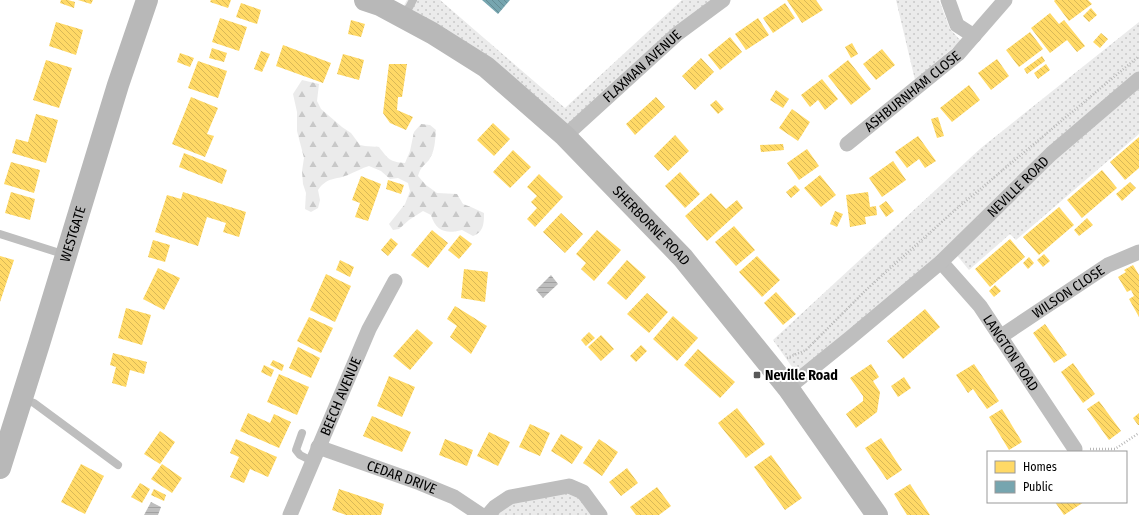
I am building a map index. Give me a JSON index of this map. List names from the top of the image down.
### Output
{
  "streets": {
    "street": [
      "FLAXMAN AVENUE",
      "ASHBURNHAM CLOSE",
      "NEVILLE ROAD",
      "SHERBORNE ROAD",
      "WESTGATE",
      "WILSON CLOSE",
      "LANGTON ROAD",
      "BEECH AVENUE",
      "CEDAR DRIVE"
    ]
  },
  "crossings": [
    ["FLAXMAN AVENUE", "SHERBORNE ROAD"],
    ["NEVILLE ROAD", "SHERBORNE ROAD"],
    ["NEVILLE ROAD", "LANGTON ROAD"],
    ["WILSON CLOSE", "LANGTON ROAD"],
    ["BEECH AVENUE", "CEDAR DRIVE"]
  ],
  "places": {
    "transit": ["Neville Road"]
  },
  "legend": ["Homes", "Public"]
}
